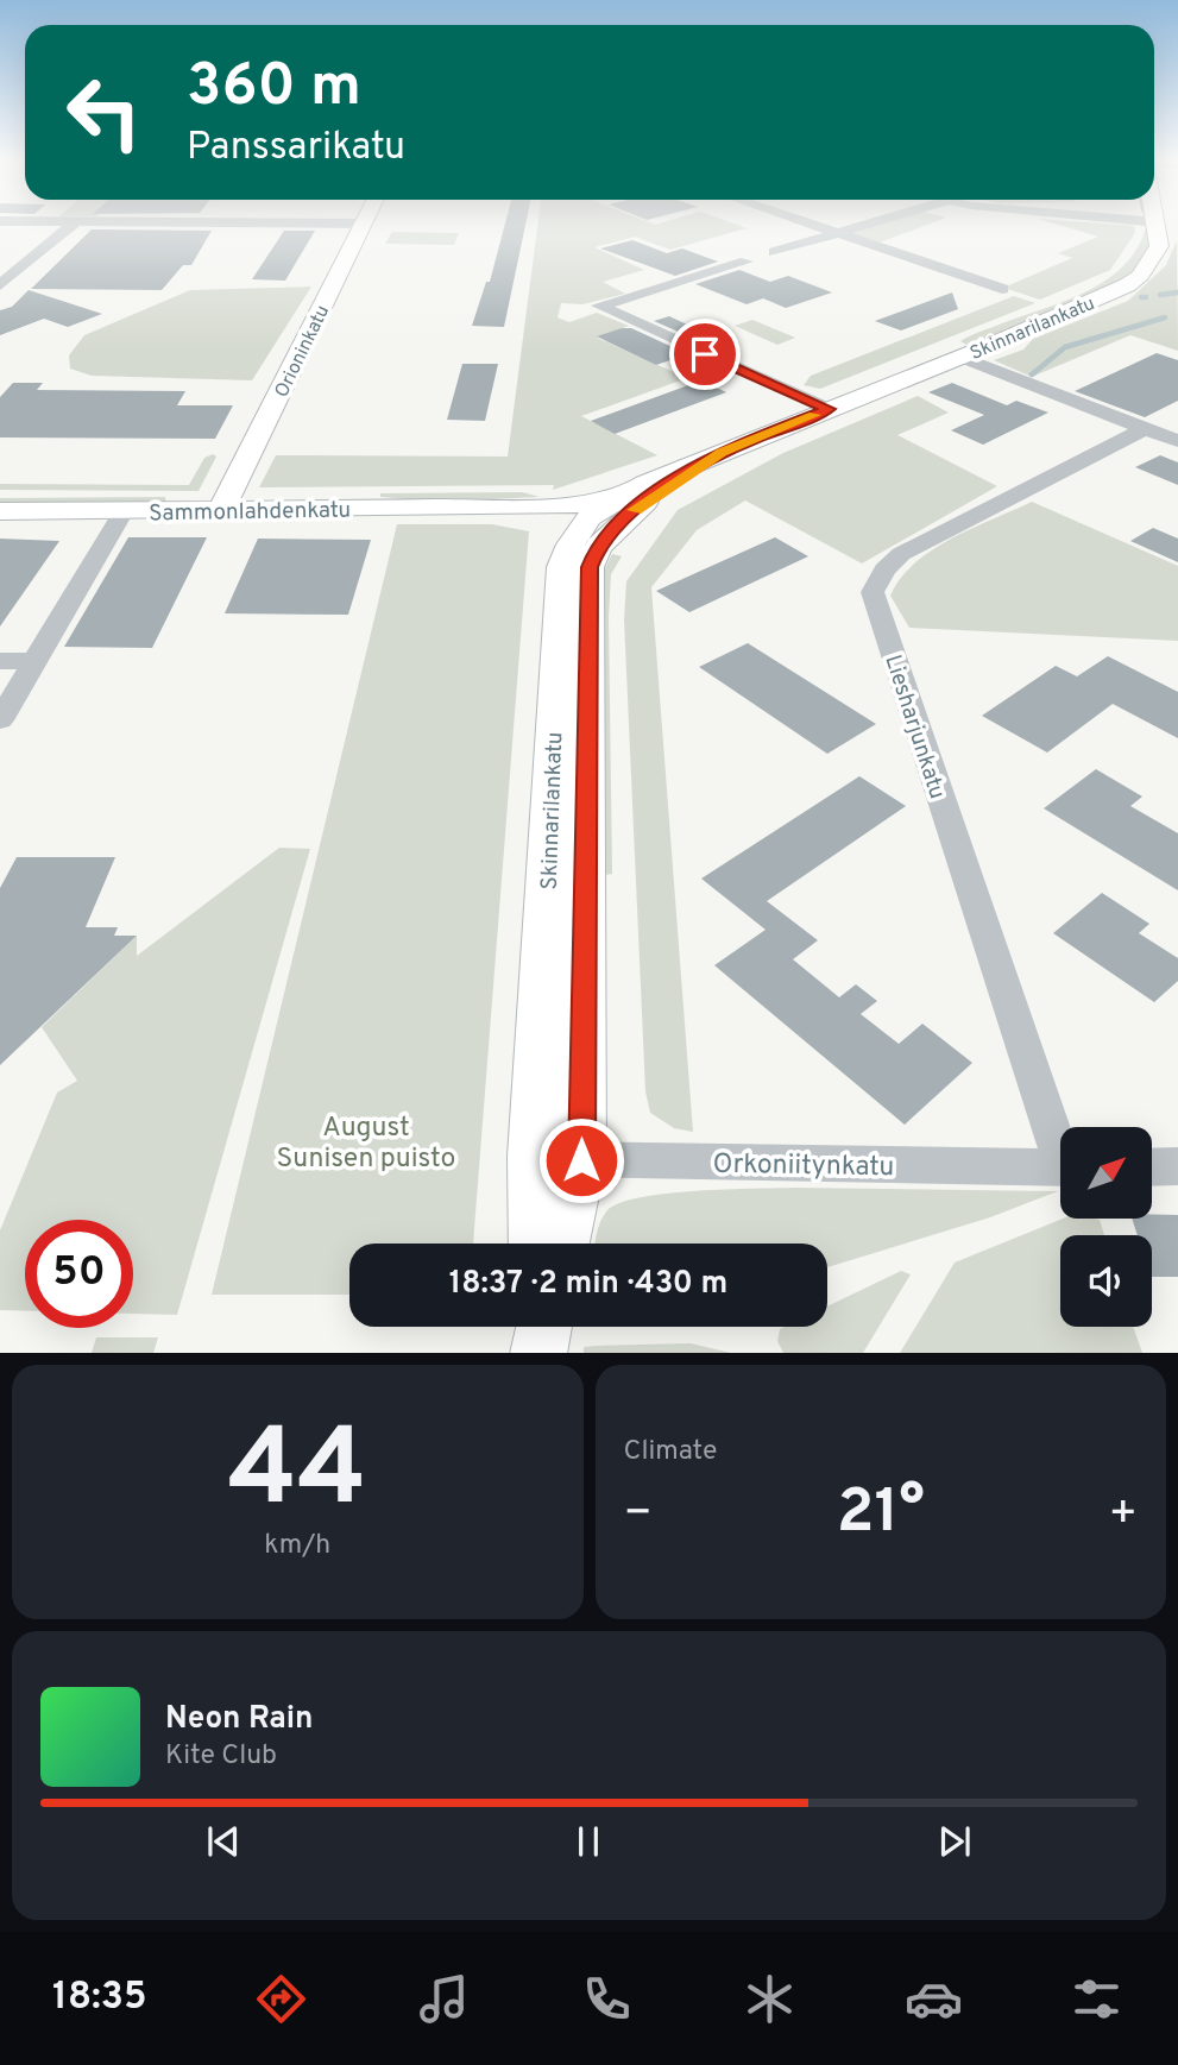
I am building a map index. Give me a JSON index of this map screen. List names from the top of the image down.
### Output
{
  "streets": {
    "main road": ["Skinnarilankatu", "Orioninkatu", "Sammonlahdenkatu"],
    "street": ["Liesharjunkatu", "Orkoniitynkatu"]
  },
  "crossings": [
    ["Skinnarilankatu", "Sammonlahdenkatu"],
    ["Skinnarilankatu", "Orkoniitynkatu"],
    ["Orioninkatu", "Sammonlahdenkatu"]
  ],
  "parks": ["August Sunisen puisto"],
  "north": "top right",
  "page": {
    "turn": ["360 m", "Panssarikatu"],
    "limit": "50",
    "trip": "18:37 · 2 min · 430 m",
    "tile": [
      ["44", "km/h"],
      "Climate"
    ],
    "heat": ["−", "21°", "+"],
    "song": ["Neon Rain", "Kite Club"],
    "tabs": "18:35"
  }
}
